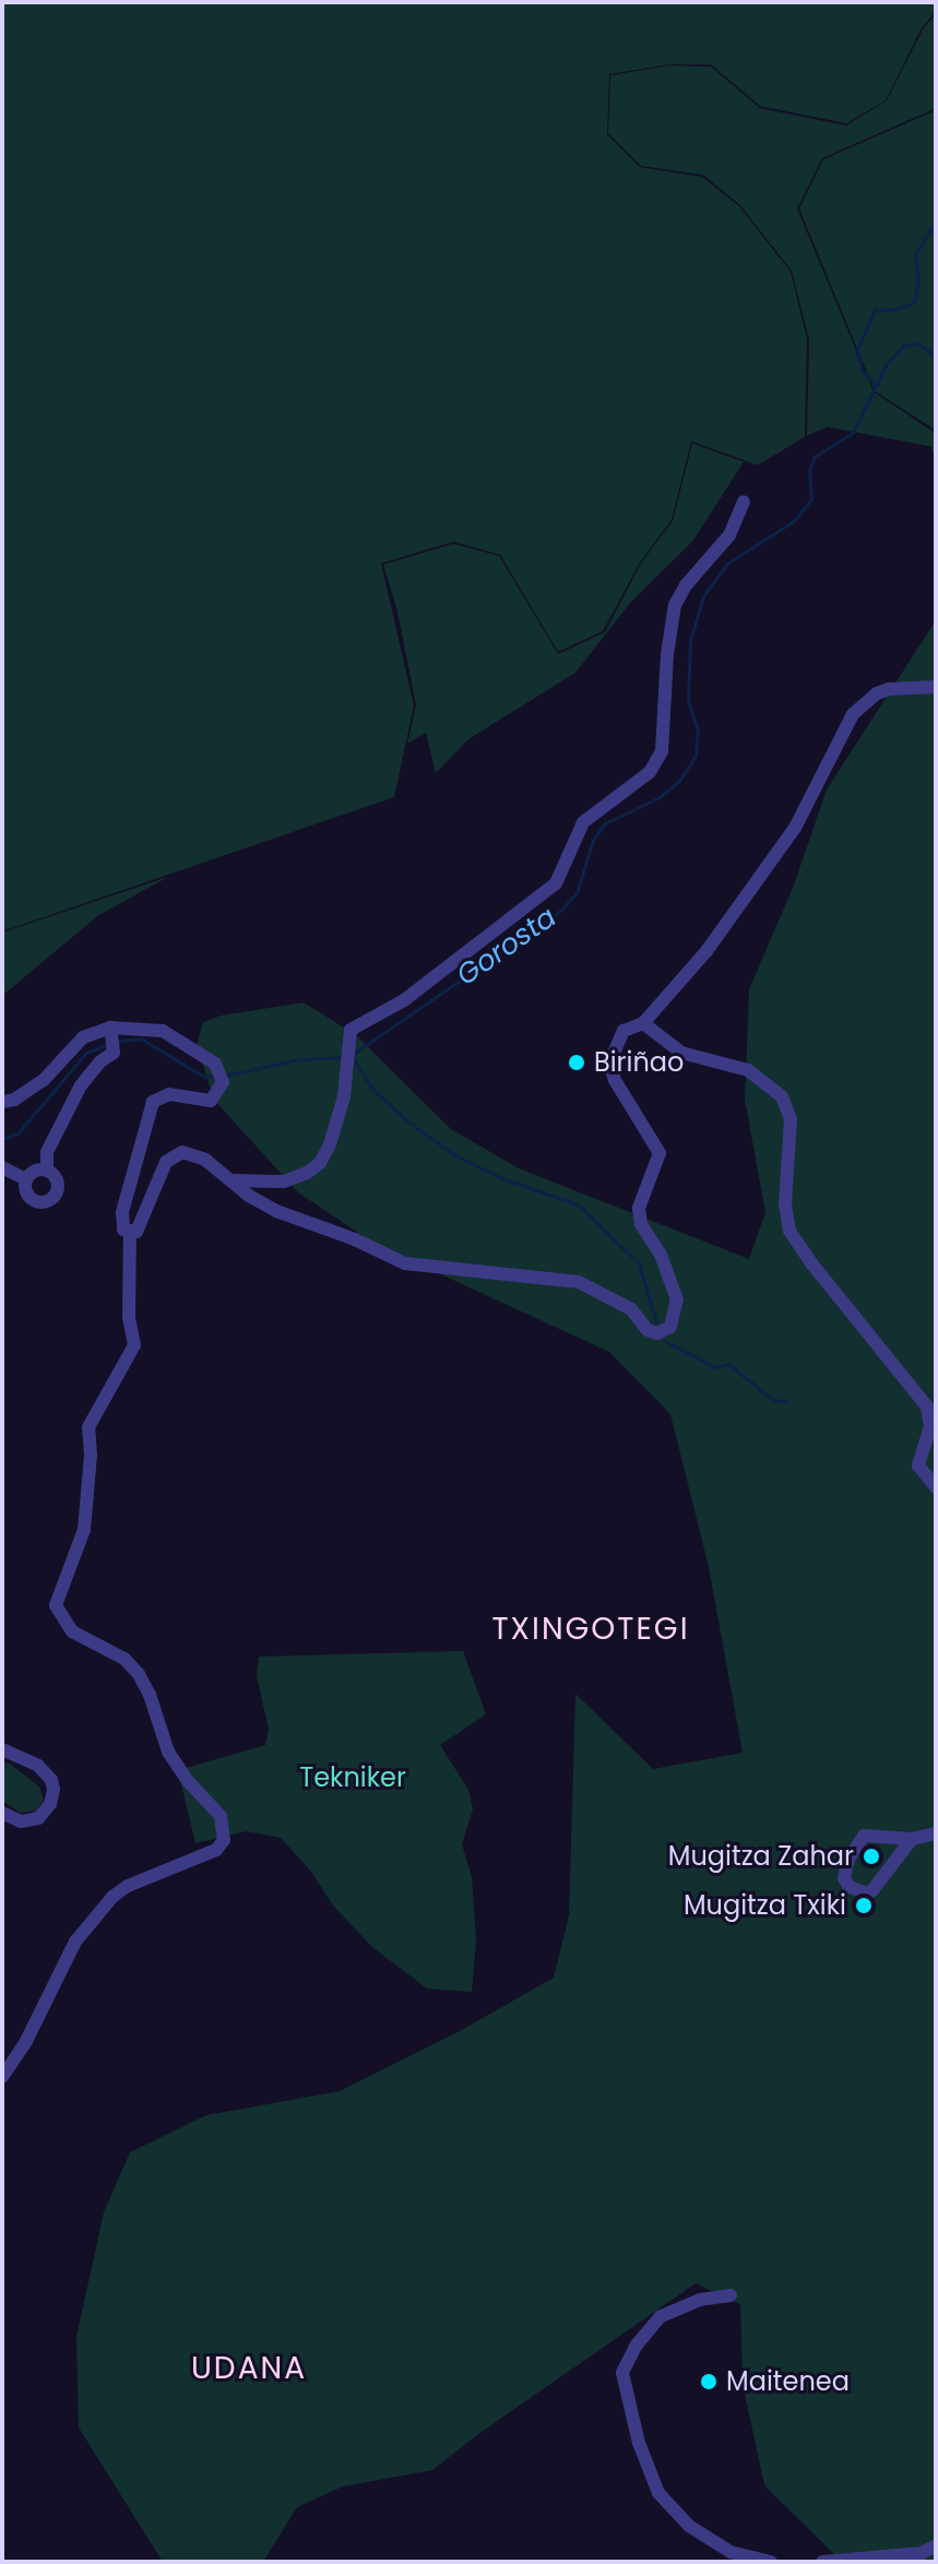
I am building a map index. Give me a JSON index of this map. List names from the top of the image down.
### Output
{
  "districts": ["TXINGOTEGI", "UDANA"],
  "water": ["Gorosta"],
  "parks": ["Tekniker"],
  "places": [
    "Biriñao",
    "Mugitza Zahar",
    "Mugitza Txiki",
    "Maitenea"
  ]
}
